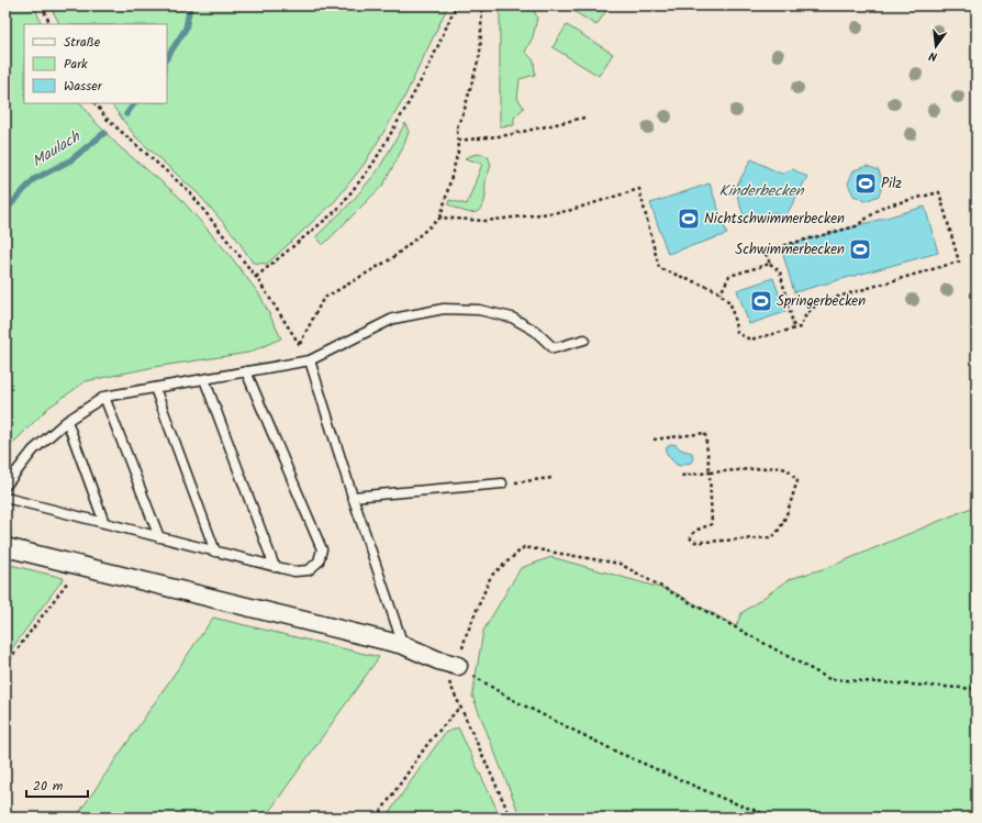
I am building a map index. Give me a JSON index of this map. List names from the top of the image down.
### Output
{
  "water": ["Maulach", "Kinderbecken"],
  "places": {
    "sports": [
      "Pilz",
      "Nichtschwimmerbecken",
      "Schwimmerbecken",
      "Springerbecken"
    ]
  },
  "legend": ["Straße", "Park", "Wasser"],
  "scale_bar": "20 m",
  "north": "bottom"
}
